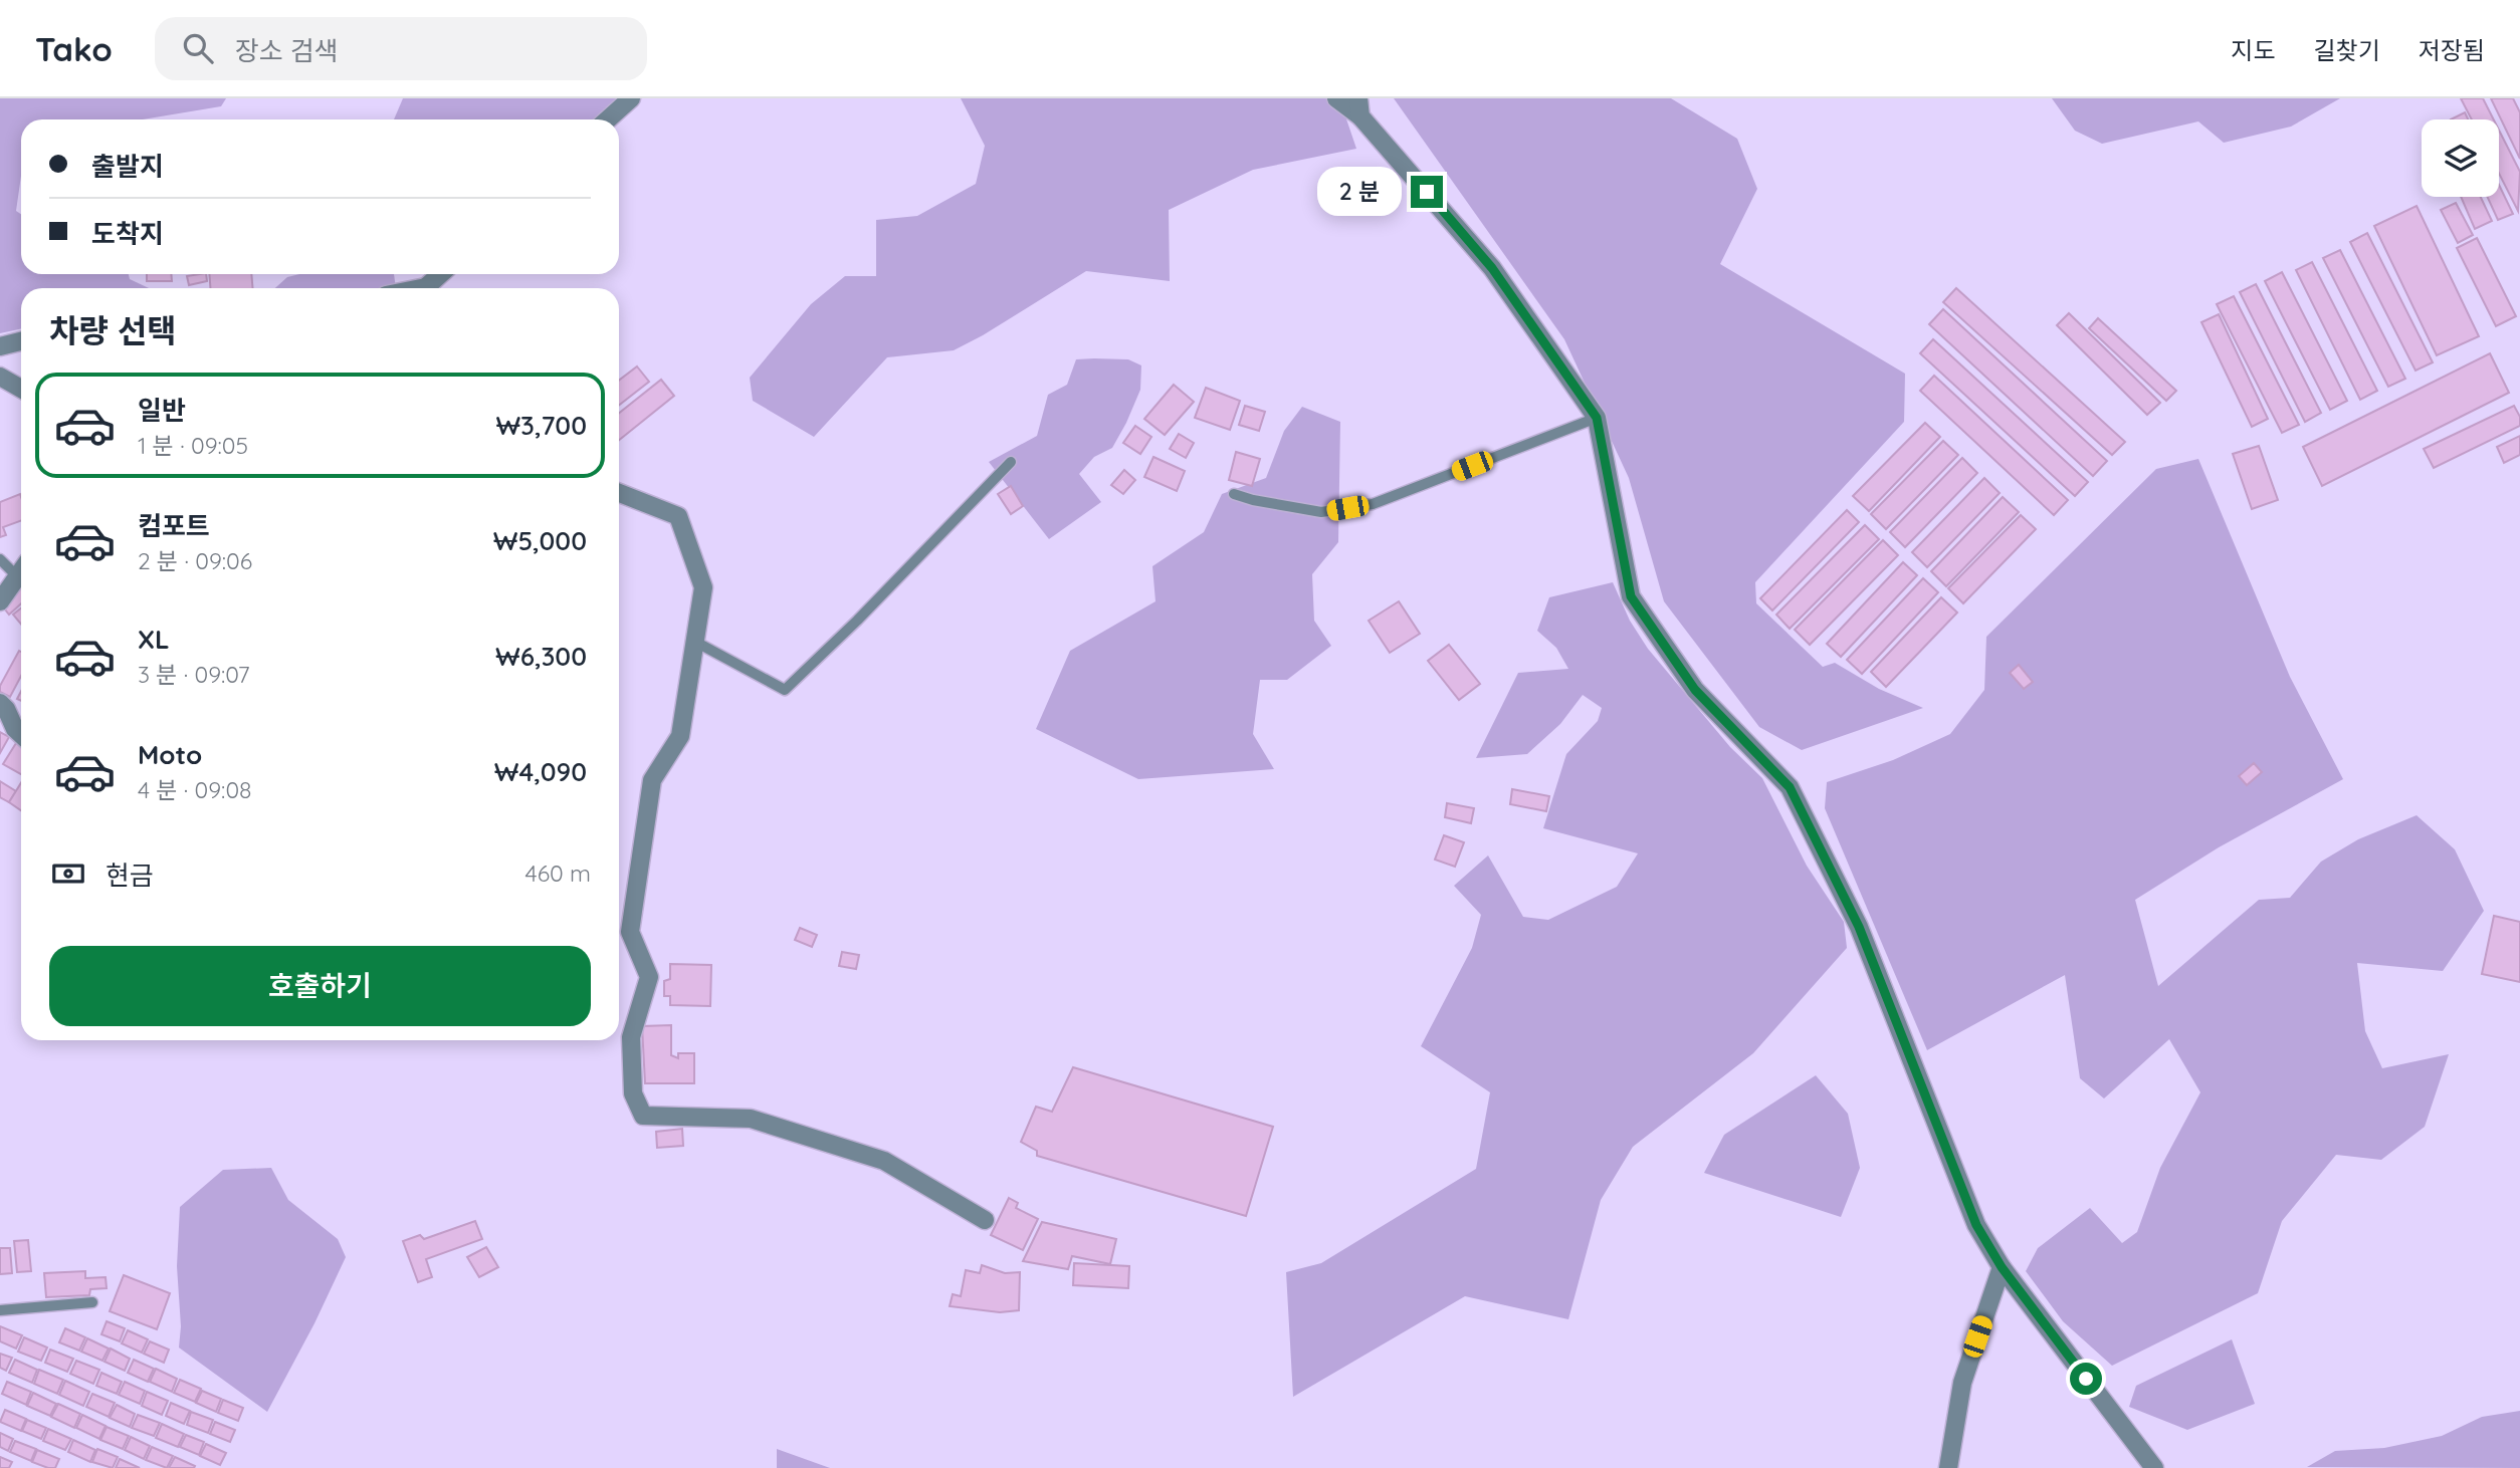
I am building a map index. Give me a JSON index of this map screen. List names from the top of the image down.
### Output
{
  "page": {
    "header": "Tako",
    "search": "장소 검색",
    "nav": ["지도", "길찾기", "저장됨"],
    "banner": ["출발지", "도착지"],
    "bubble": "2 분",
    "heading": "차량 선택",
    "list": [
      {
        "name": "일반",
        "note": "1 분 · 09:05",
        "value": "₩3,700"
      },
      {
        "name": "컴포트",
        "note": "2 분 · 09:06",
        "value": "₩5,000"
      },
      {
        "name": "XL",
        "note": "3 분 · 09:07",
        "value": "₩6,300"
      },
      {
        "name": "Moto",
        "note": "4 분 · 09:08",
        "value": "₩4,090"
      }
    ],
    "pay": ["현금", "460 m"],
    "buttons": "호출하기"
  }
}
